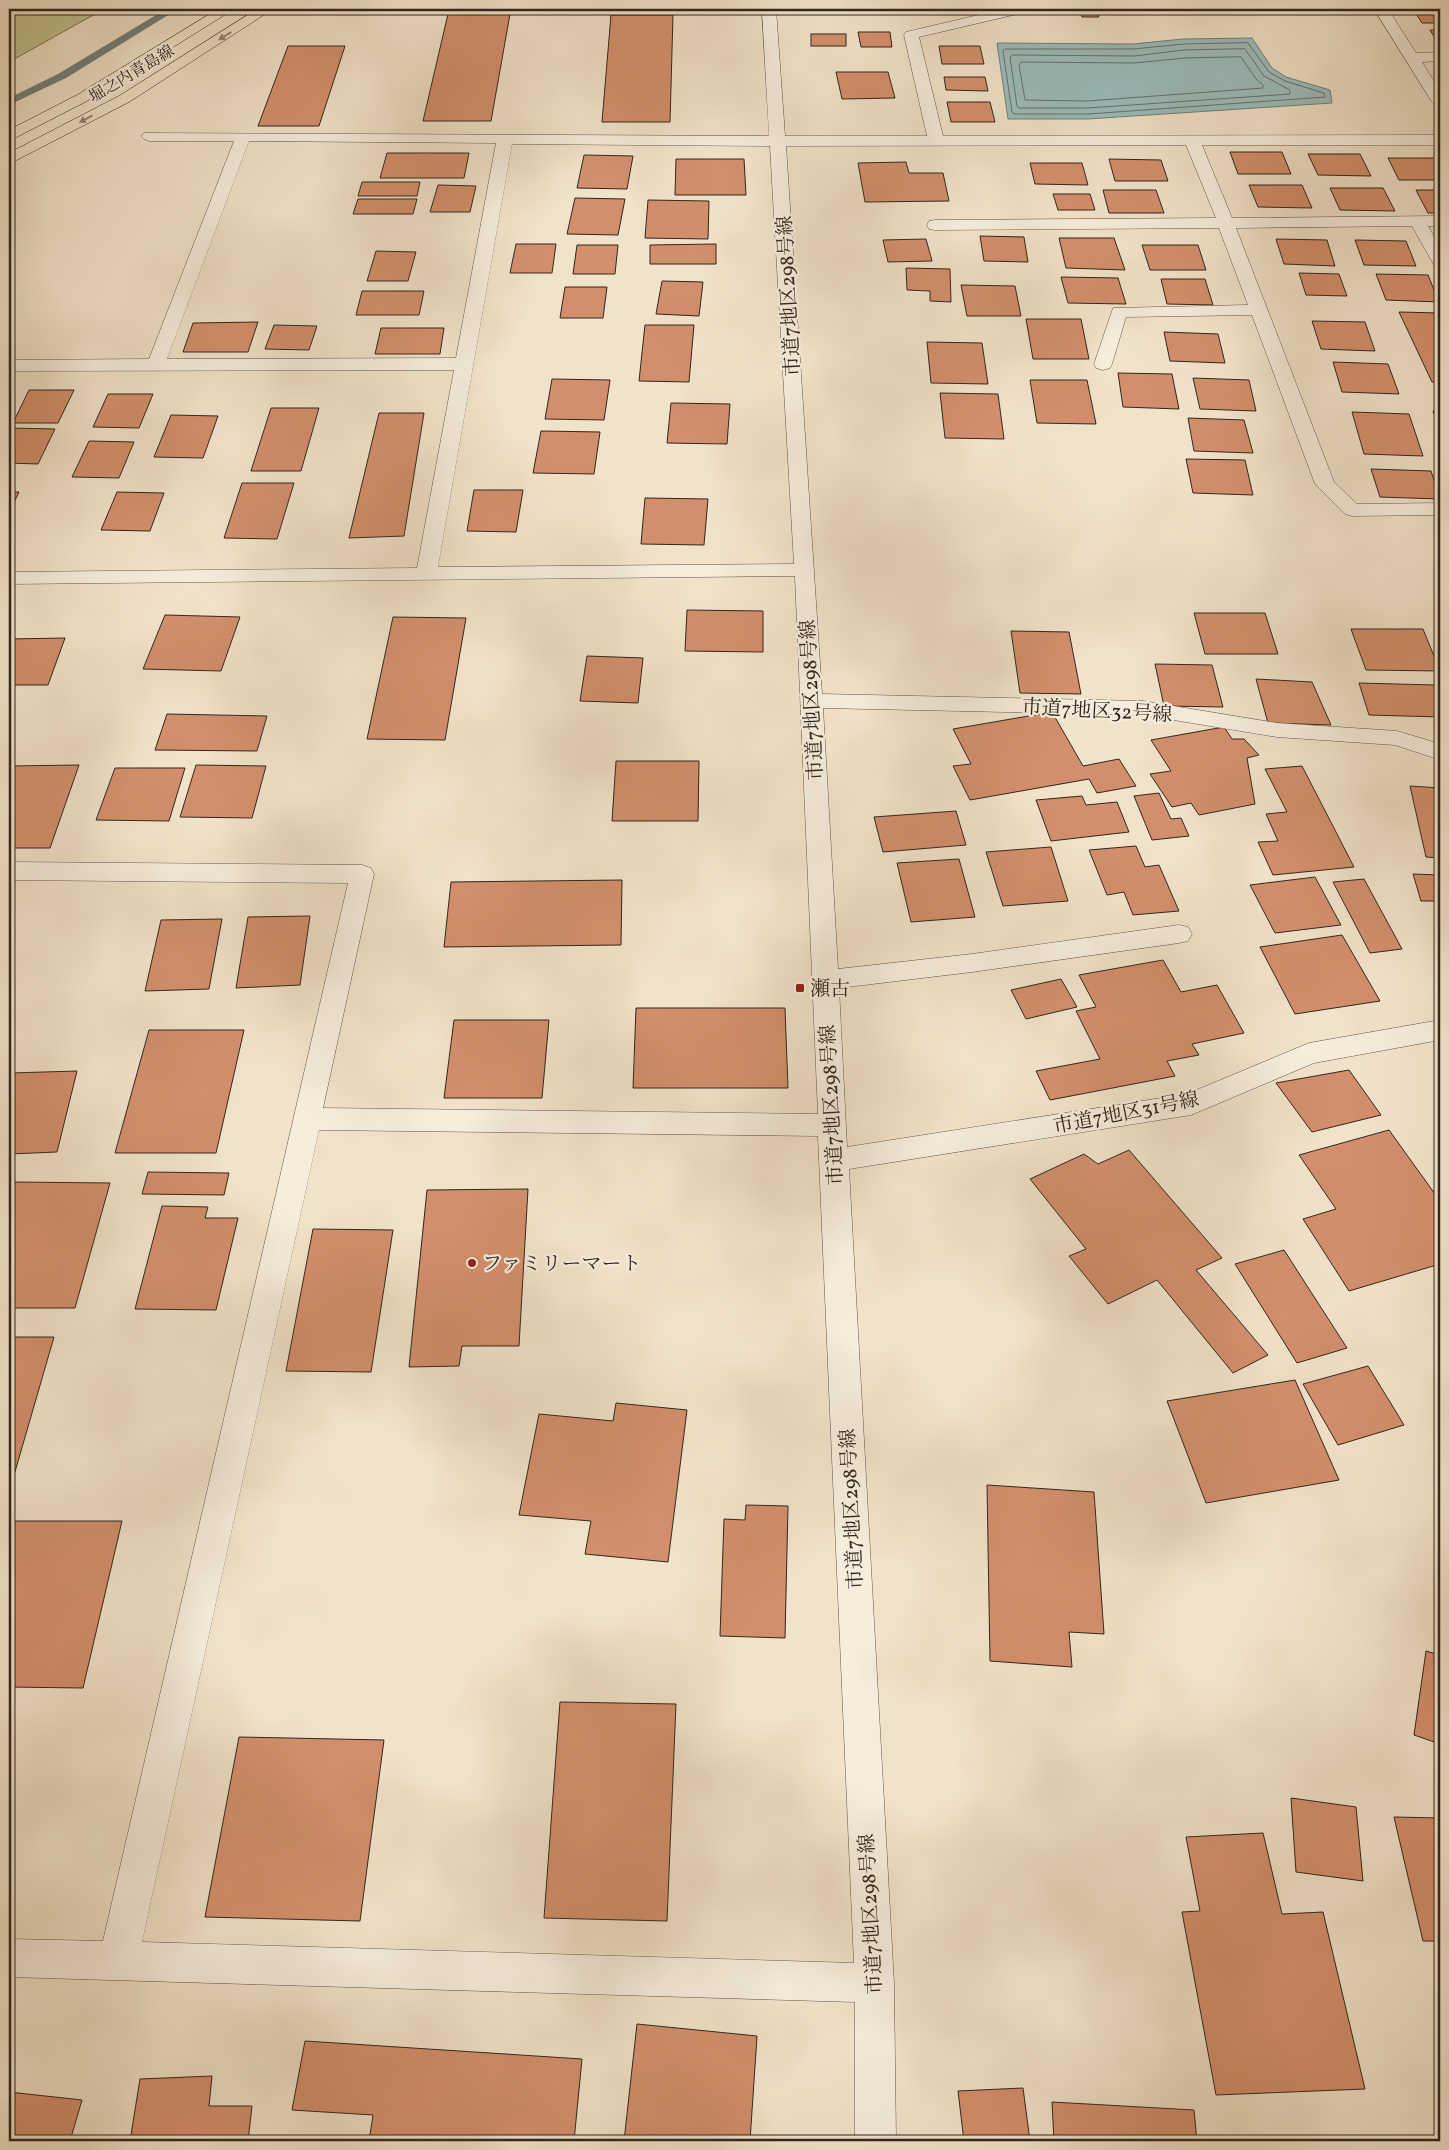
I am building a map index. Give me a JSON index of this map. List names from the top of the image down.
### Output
{
  "streets": {
    "main road": ["堀之内青島線"],
    "street": ["市道7地区298号線", "市道7地区32号線", "市道7地区31号線"]
  },
  "crossings": [
    ["市道7地区298号線", "市道7地区32号線"],
    ["市道7地区298号線", "市道7地区31号線"]
  ],
  "places": {
    "transit": ["瀬古"],
    "other": ["ファミリーマート"]
  }
}
